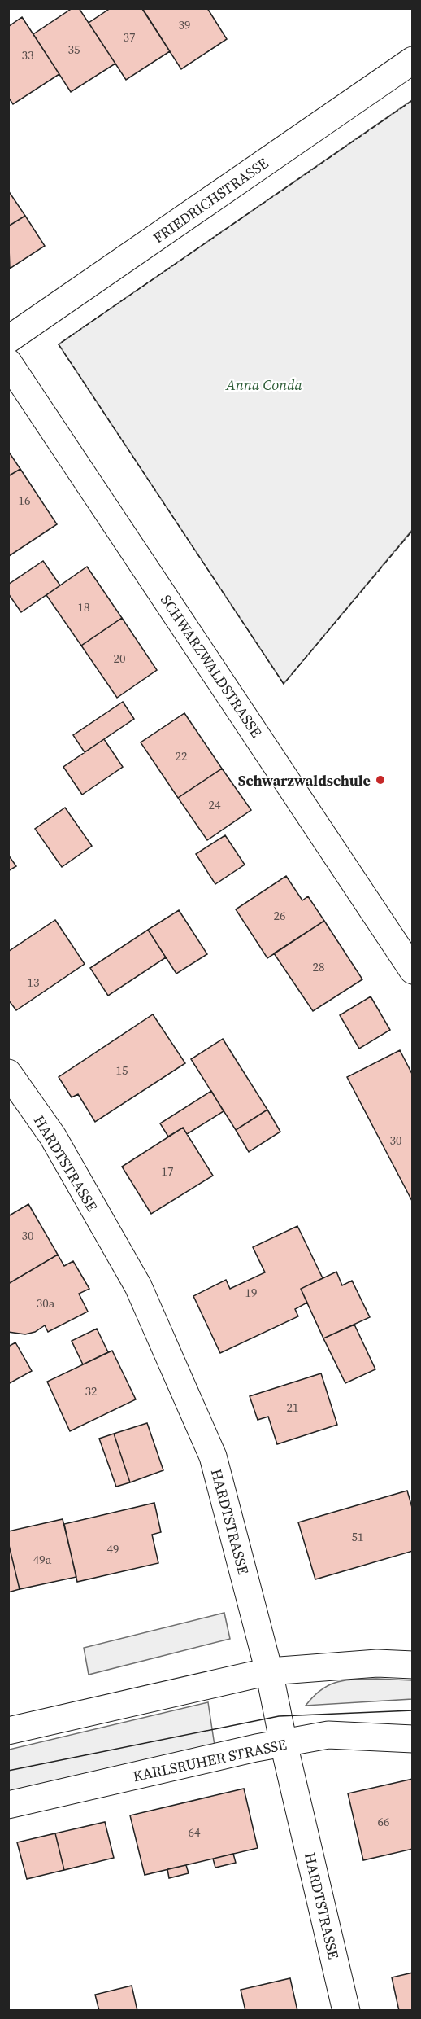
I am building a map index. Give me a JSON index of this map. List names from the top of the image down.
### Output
{
  "streets": {
    "street": [
      "FRIEDRICHSTRASSE",
      "SCHWARZWALDSTRASSE",
      "HARDTSTRASSE",
      "KARLSRUHER STRASSE"
    ]
  },
  "crossings": [
    ["HARDTSTRASSE", "KARLSRUHER STRASSE"]
  ],
  "parks": ["Anna Conda"],
  "places": ["Schwarzwaldschule"],
  "house_numbers": [
    "39",
    "37",
    "35",
    "33",
    "16",
    "18",
    "20",
    "22",
    "24",
    "26",
    "28",
    "13",
    "15",
    "30",
    "17",
    "30",
    "19",
    "30a",
    "32",
    "21",
    "51",
    "49",
    "49a",
    "66",
    "64"
  ]
}
